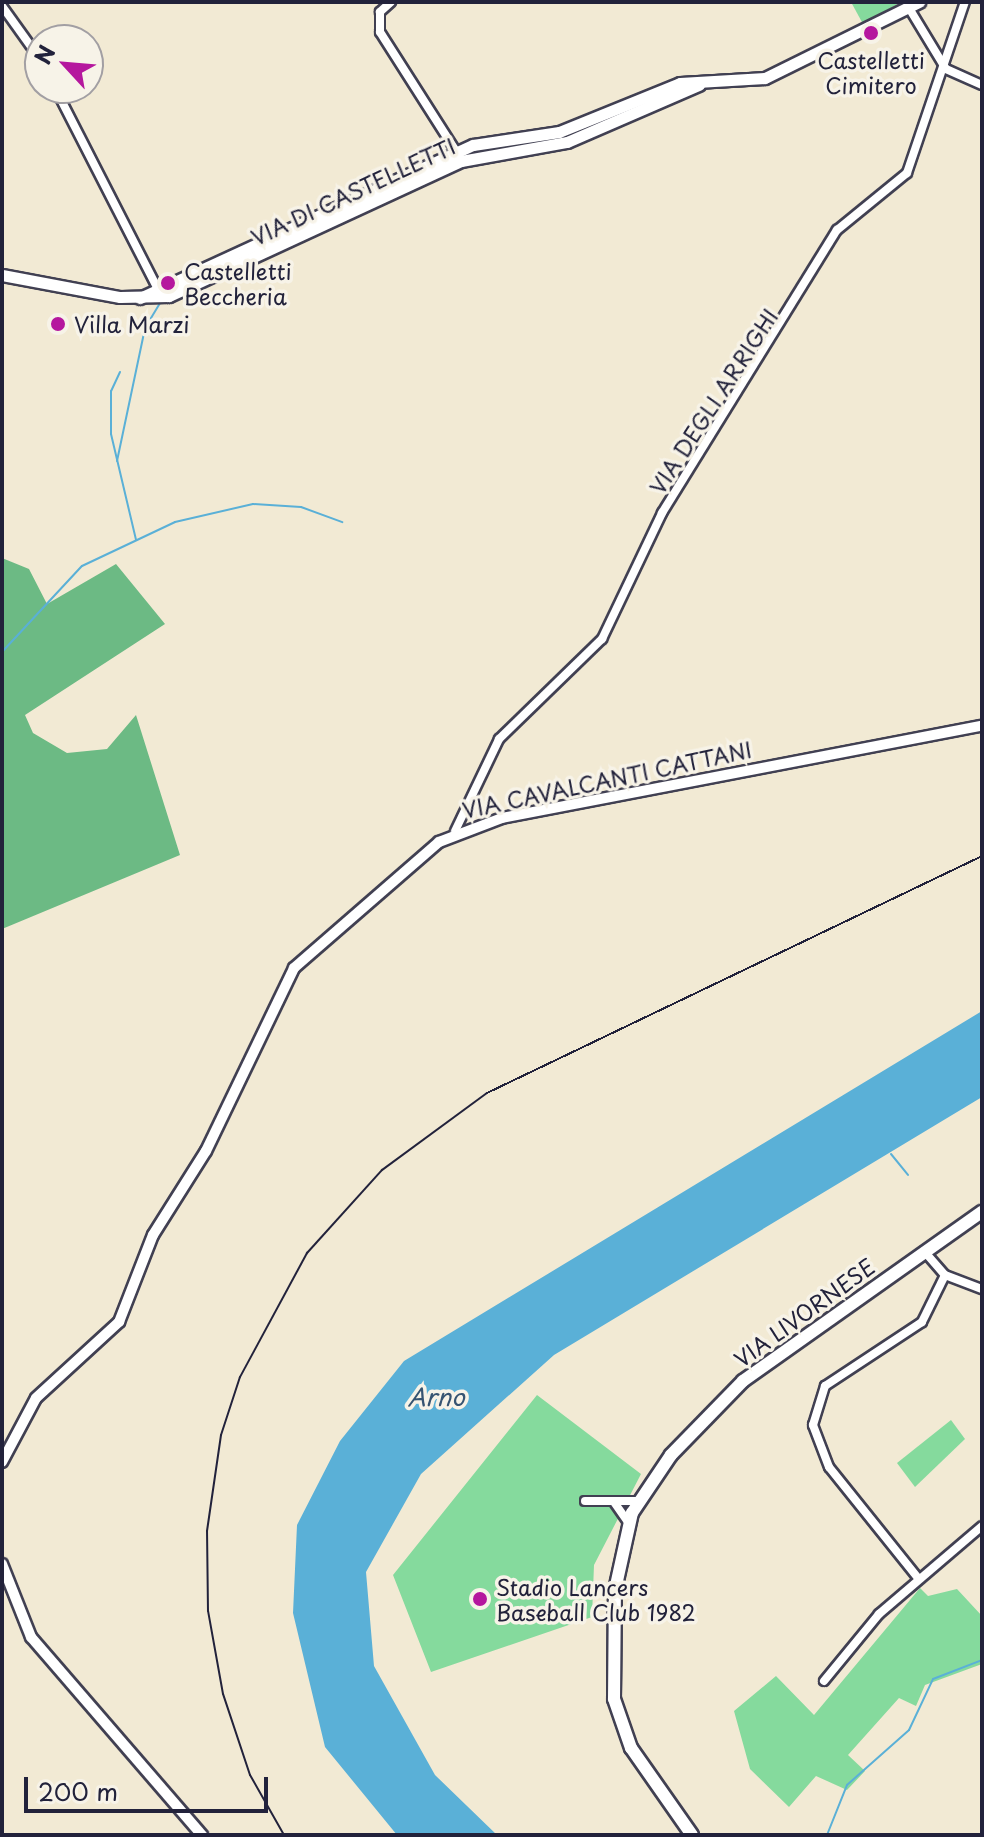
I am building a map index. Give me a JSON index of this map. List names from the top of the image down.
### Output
{
  "streets": {
    "main road": ["VIA DI CASTELLETTI", "VIA LIVORNESE"],
    "street": ["VIA DEGLI ARRIGHI", "VIA CAVALCANTI CATTANI"]
  },
  "crossings": [
    ["VIA DEGLI ARRIGHI", "VIA CAVALCANTI CATTANI"]
  ],
  "water": ["Arno"],
  "places": [
    "Castelletti Cimitero",
    "Castelletti Beccheria",
    "Villa Marzi",
    "Stadio Lancers Baseball Club 1982"
  ],
  "scale_bar": "200 m",
  "north": "top left"
}
